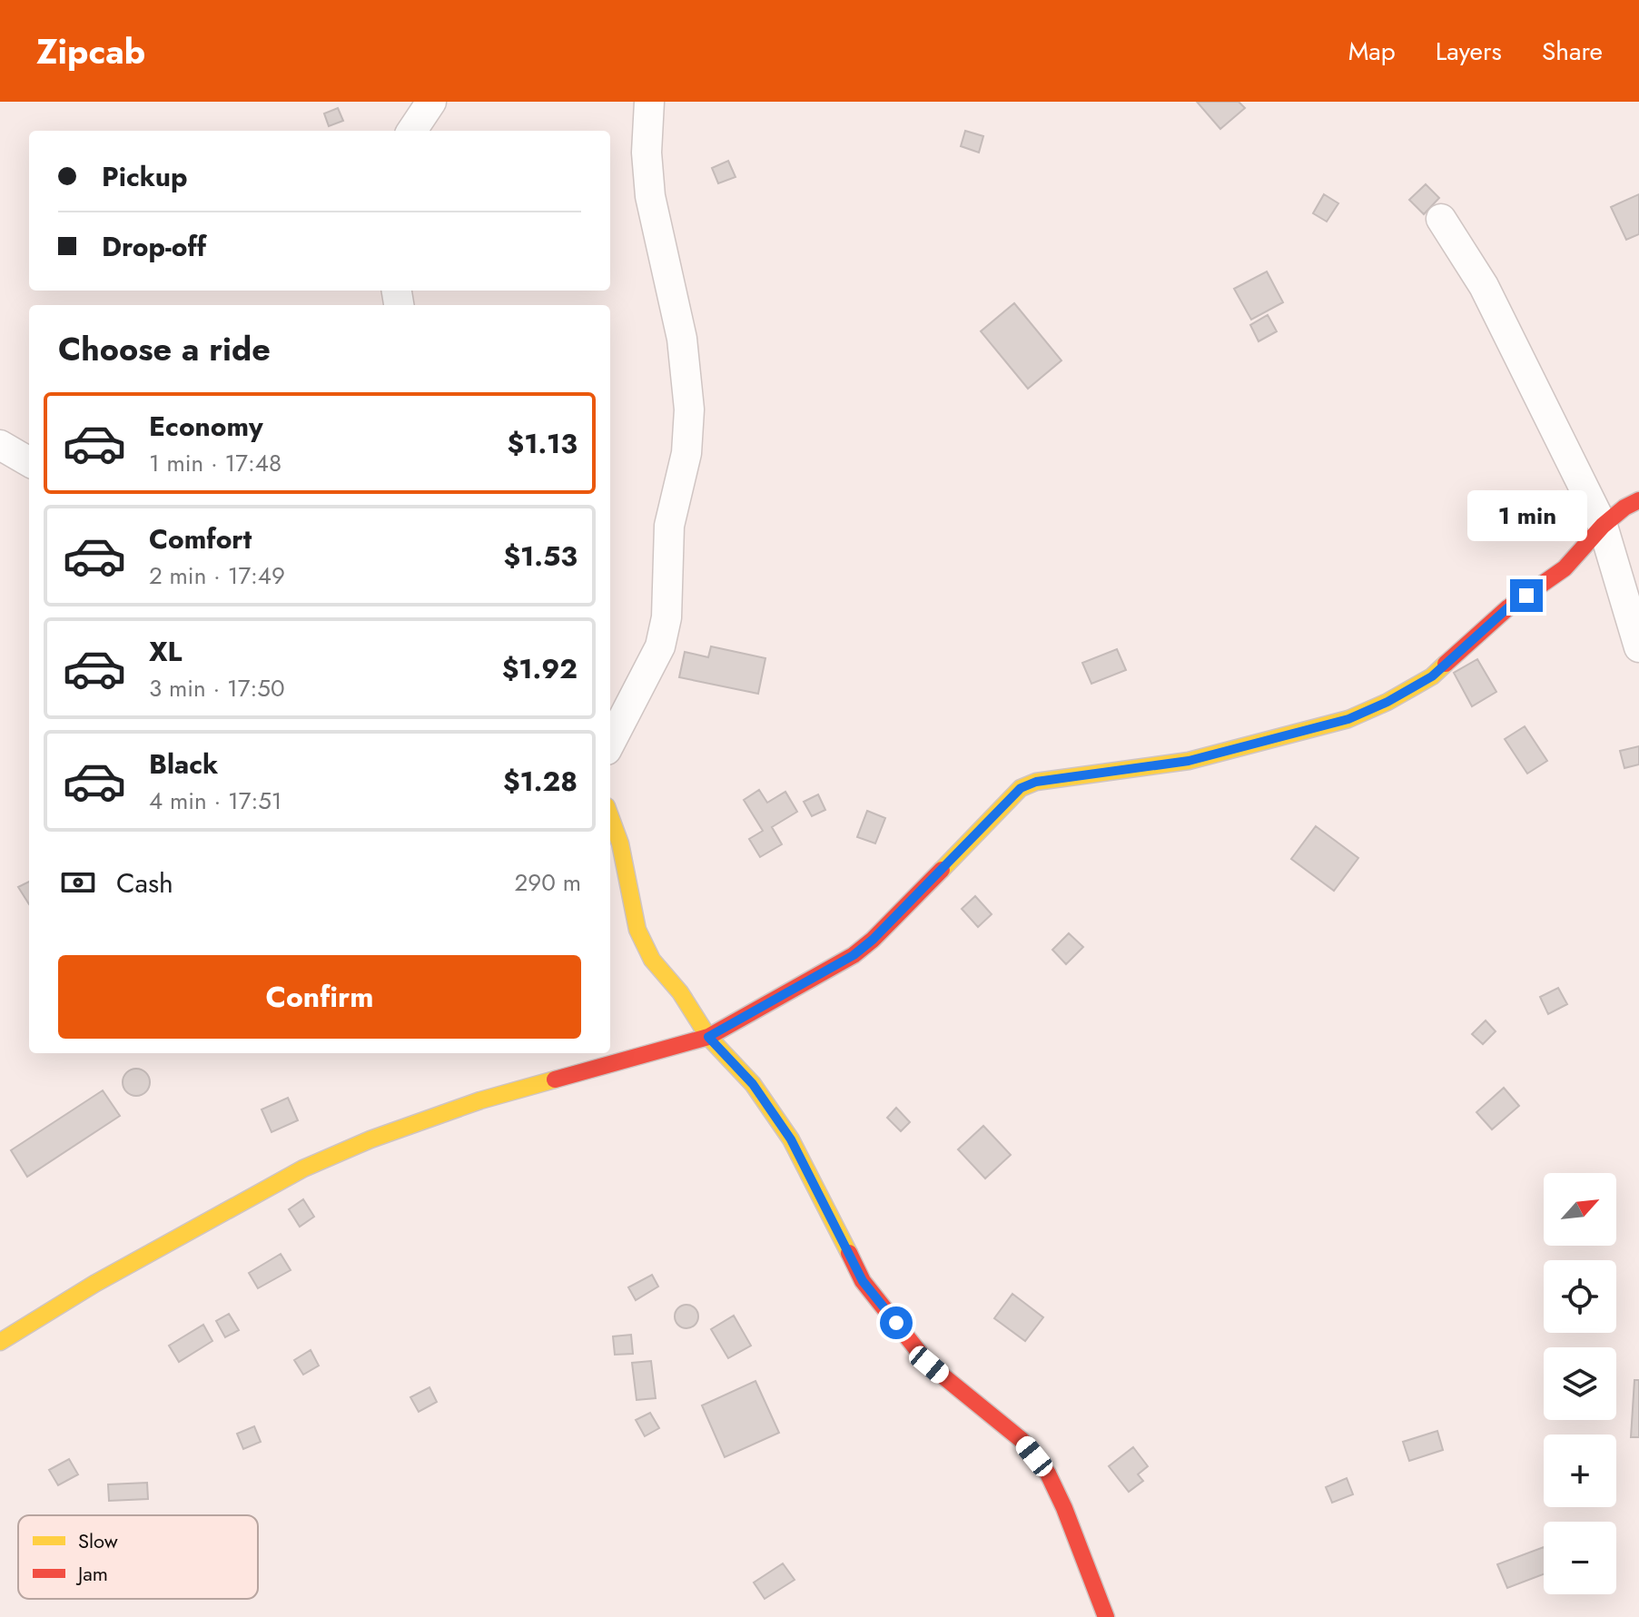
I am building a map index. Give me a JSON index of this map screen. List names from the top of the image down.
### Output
{
  "legend": ["Slow", "Jam"],
  "north": "top right",
  "page": {
    "header": "Zipcab",
    "nav": ["Map", "Layers", "Share"],
    "banner": ["Pickup", "Drop-off"],
    "heading": "Choose a ride",
    "list": [
      {
        "name": "Economy",
        "note": "1 min · 17:48",
        "value": "$1.13"
      },
      {
        "name": "Comfort",
        "note": "2 min · 17:49",
        "value": "$1.53"
      },
      {
        "name": "XL",
        "note": "3 min · 17:50",
        "value": "$1.92"
      },
      {
        "name": "Black",
        "note": "4 min · 17:51",
        "value": "$1.28"
      }
    ],
    "bubble": "1 min",
    "pay": ["Cash", "290 m"],
    "buttons": "Confirm",
    "map_buttons": ["+", "−"]
  }
}
